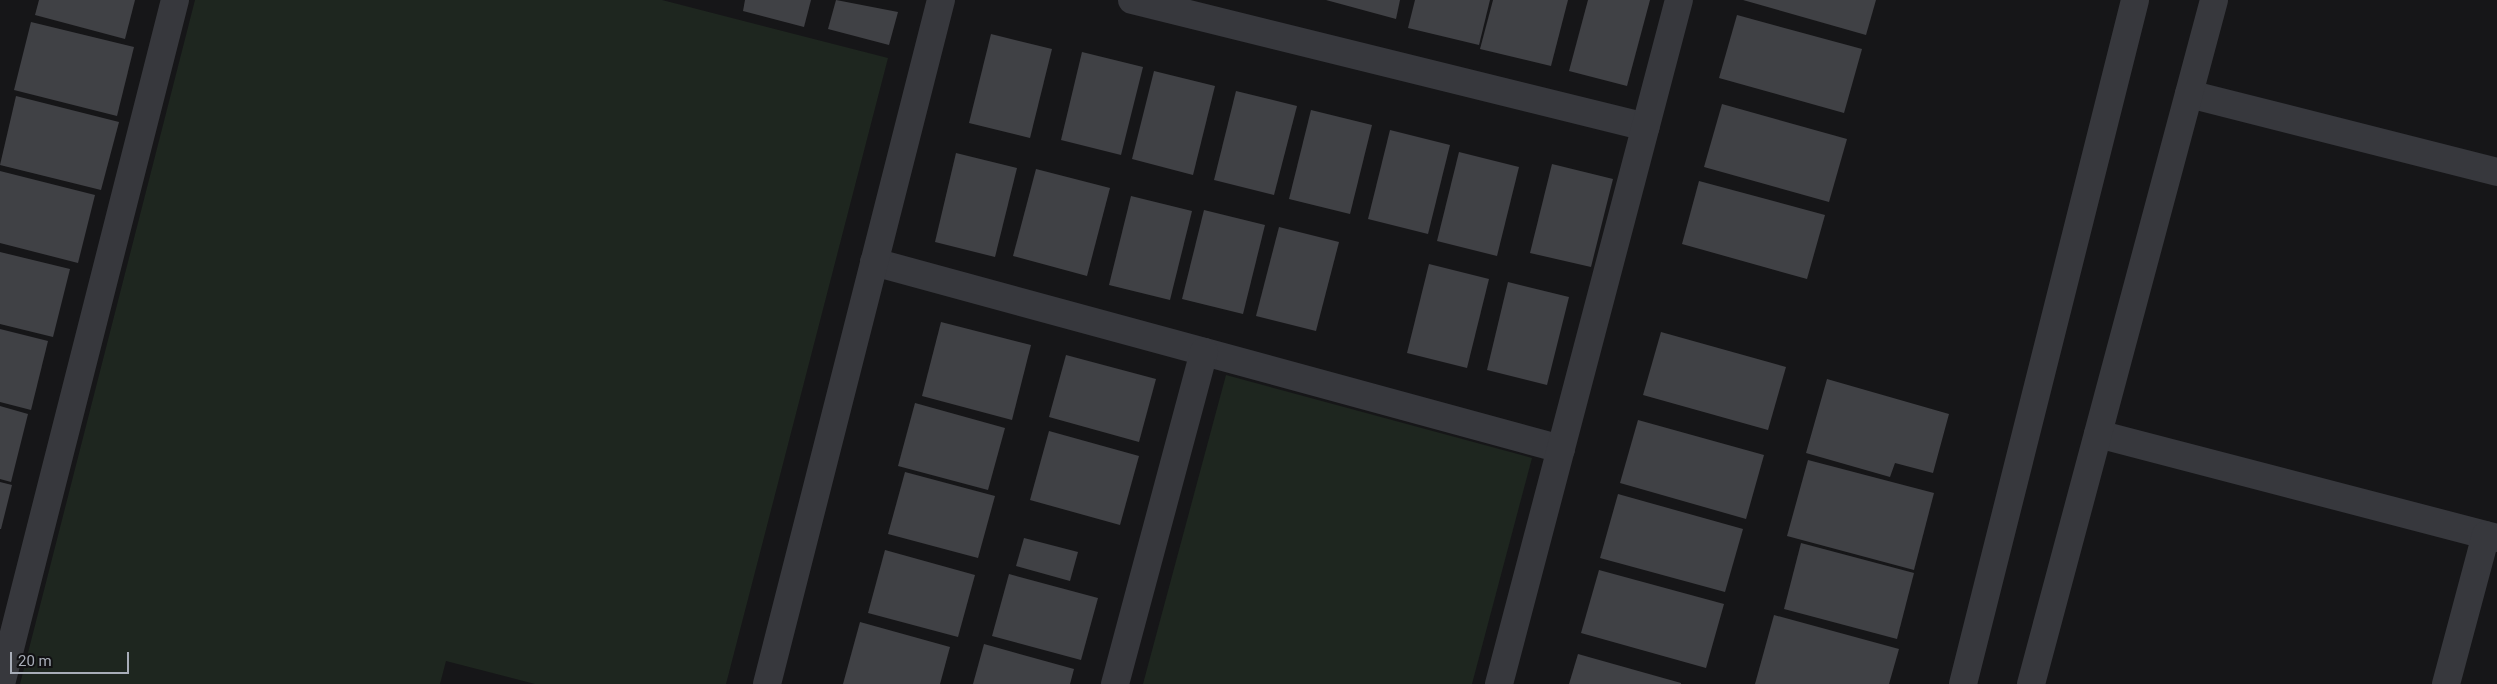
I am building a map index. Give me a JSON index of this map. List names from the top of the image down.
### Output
{
  "scale_bar": "20 m"
}
